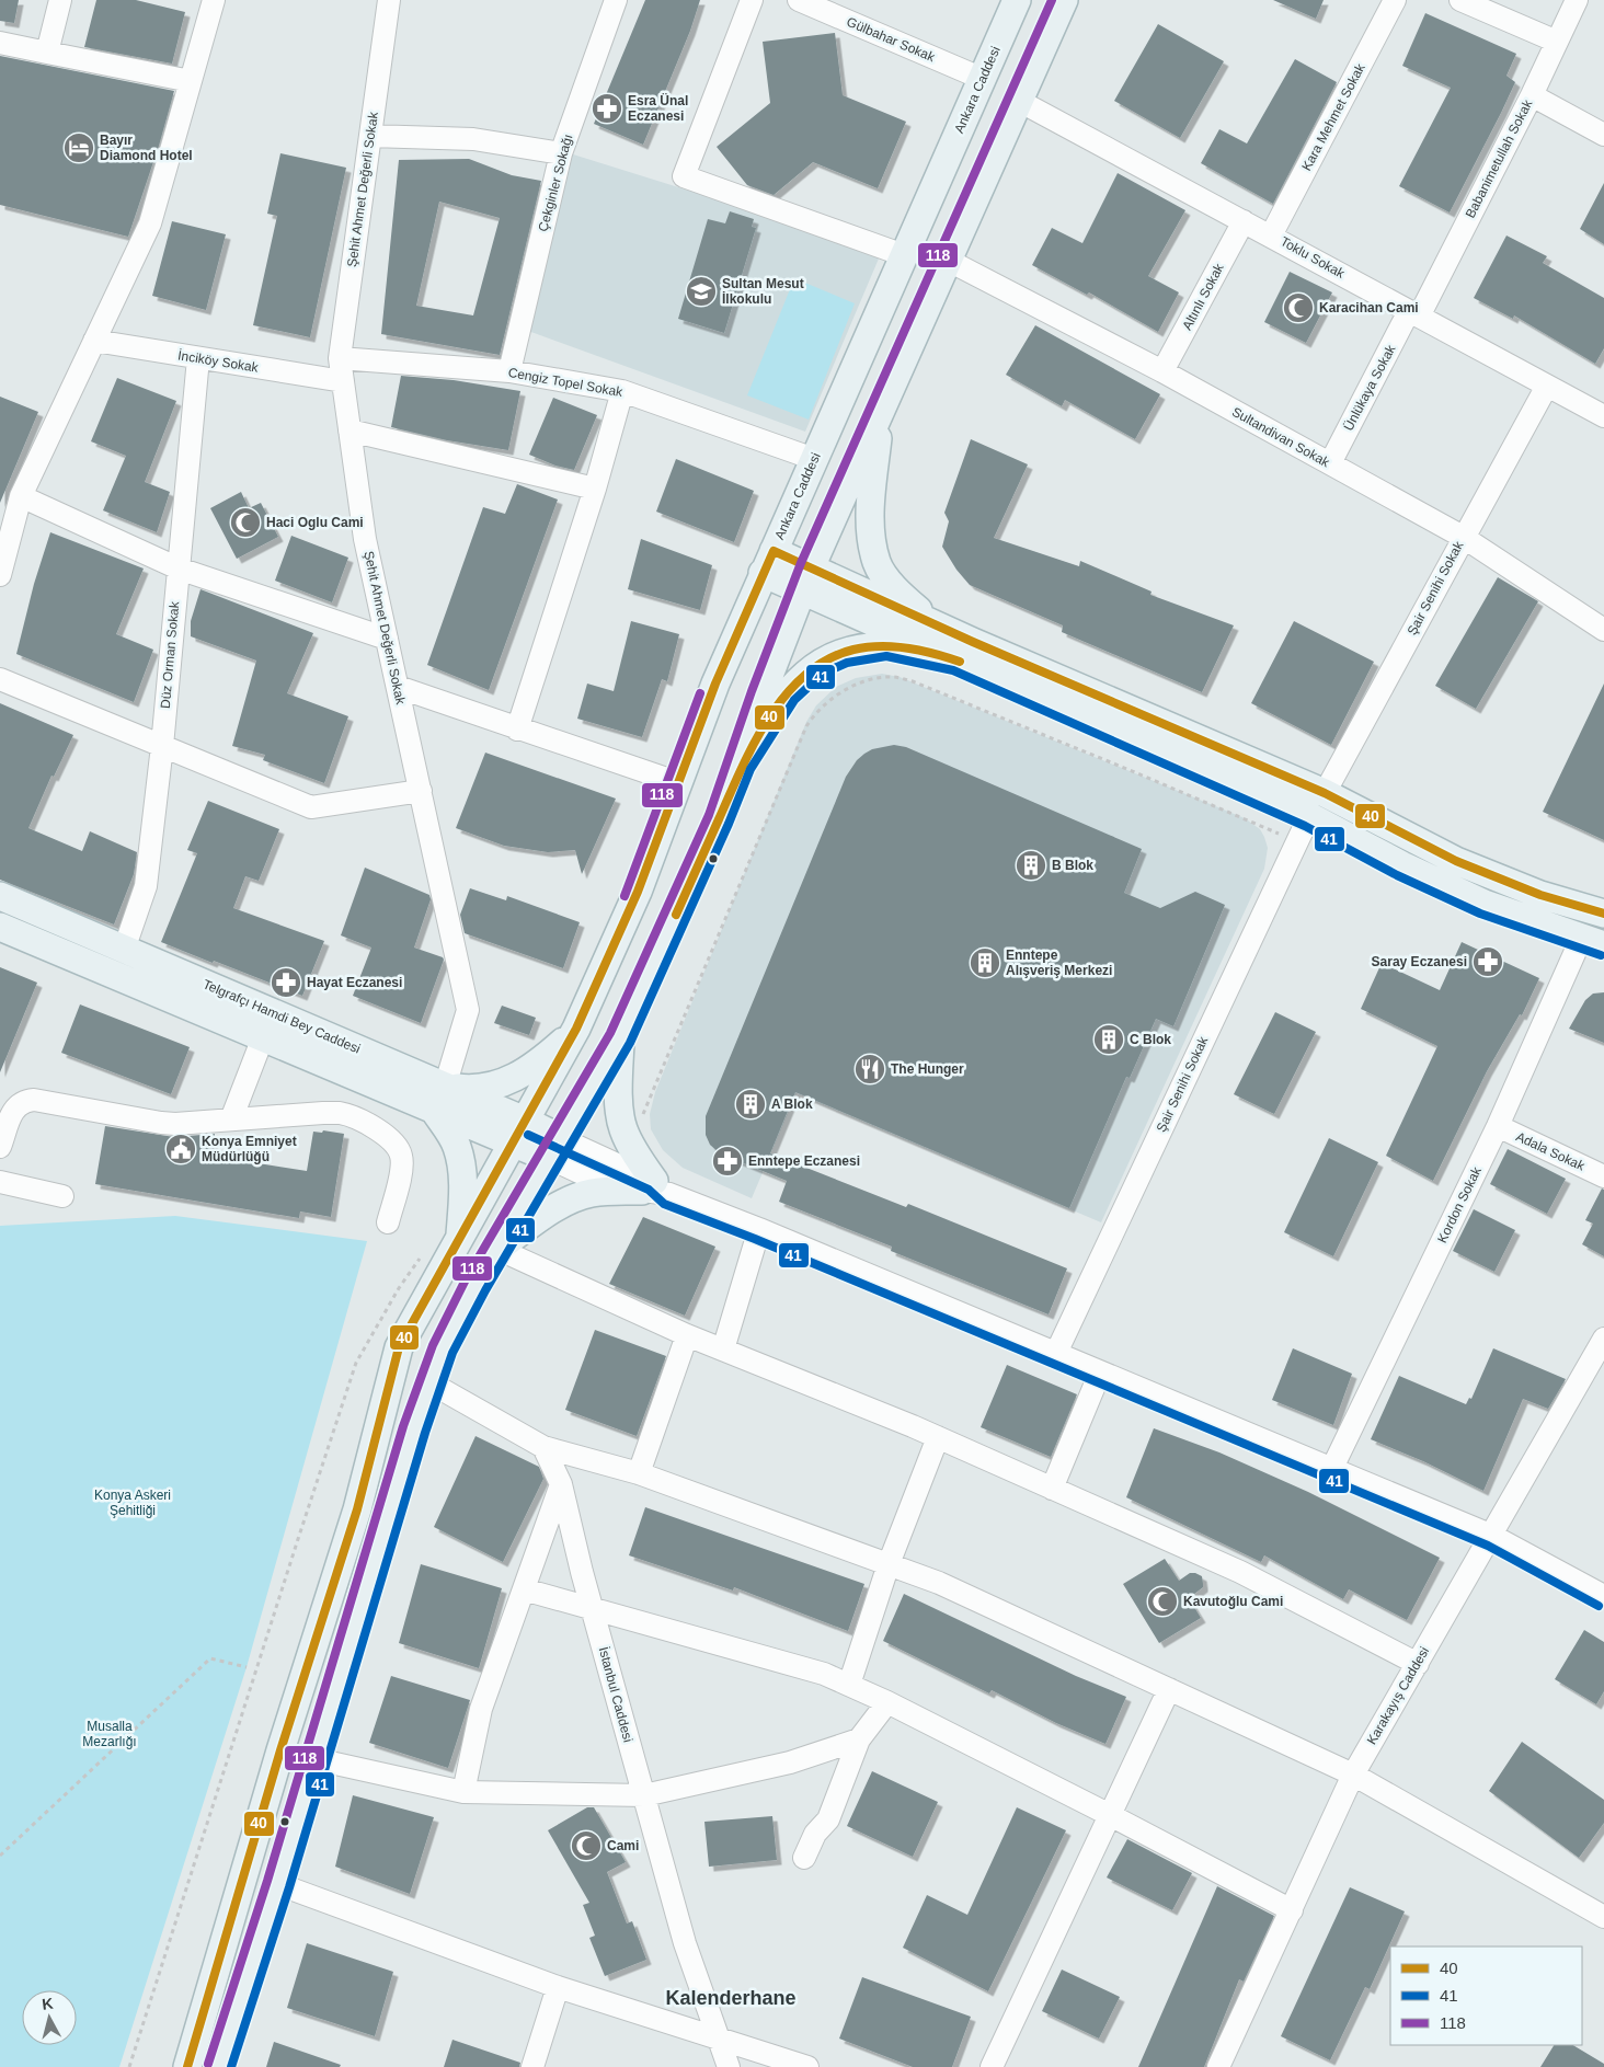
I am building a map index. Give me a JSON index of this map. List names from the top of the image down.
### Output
{
  "streets": {
    "main road": ["Ankara Caddesi", "Telgrafçı Hamdi Bey Caddesi"],
    "street": [
      "Gülbahar Sokak",
      "Kara Mehmet Sokak",
      "Babanimetullah Sokak",
      "Çekginler Sokağı",
      "Şehit Ahmet Değerli Sokak",
      "Toklu Sokak",
      "Altınlı Sokak",
      "İnciköy Sokak",
      "Cengiz Topel Sokak",
      "Ünlükaya Sokak",
      "Sultandivan Sokak",
      "Şair Senihi Sokak",
      "Düz Orman Sokak",
      "Adala Sokak",
      "Kordon Sokak",
      "İstanbul Caddesi",
      "Karakayış Caddesi"
    ]
  },
  "crossings": [
    ["Gülbahar Sokak", "Ankara Caddesi"],
    ["Ankara Caddesi", "Cengiz Topel Sokak"],
    ["Ankara Caddesi", "Telgrafçı Hamdi Bey Caddesi"],
    ["Kara Mehmet Sokak", "Toklu Sokak"],
    ["Babanimetullah Sokak", "Toklu Sokak"],
    ["Babanimetullah Sokak", "Ünlükaya Sokak"],
    ["Çekginler Sokağı", "Cengiz Topel Sokak"],
    ["Şehit Ahmet Değerli Sokak", "İnciköy Sokak"],
    ["Şehit Ahmet Değerli Sokak", "Cengiz Topel Sokak"],
    ["Şehit Ahmet Değerli Sokak", "Telgrafçı Hamdi Bey Caddesi"],
    ["Toklu Sokak", "Altınlı Sokak"],
    ["Toklu Sokak", "Ünlükaya Sokak"],
    ["Toklu Sokak", "Şair Senihi Sokak"],
    ["Altınlı Sokak", "Sultandivan Sokak"],
    ["İnciköy Sokak", "Düz Orman Sokak"],
    ["Ünlükaya Sokak", "Sultandivan Sokak"],
    ["Sultandivan Sokak", "Şair Senihi Sokak"],
    ["Düz Orman Sokak", "Telgrafçı Hamdi Bey Caddesi"],
    ["Adala Sokak", "Kordon Sokak"]
  ],
  "districts": ["Kalenderhane"],
  "parks": ["Konya Askeri Şehitliği", "Musalla Mezarlığı"],
  "places": {
    "pharmacy": [
      "Esra Ünal Eczanesi",
      "Saray Eczanesi",
      "Hayat Eczanesi",
      "Enntepe Eczanesi"
    ],
    "hotel": ["Bayır Diamond Hotel"],
    "school or university": ["Sultan Mesut İlkokulu"],
    "mosque": [
      "Karacihan Cami",
      "Haci Oglu Cami",
      "Kavutoğlu Cami",
      "Cami"
    ],
    "building": [
      "B Blok",
      "Enntepe Alışveriş Merkezi",
      "C Blok",
      "A Blok"
    ],
    "restaurant": ["The Hunger"],
    "public building": ["Konya Emniyet Müdürlüğü"]
  },
  "lines": ["transit line 118", "transit line 40", "transit line 41"],
  "legend": ["40", "41", "118"],
  "north": "top"
}
